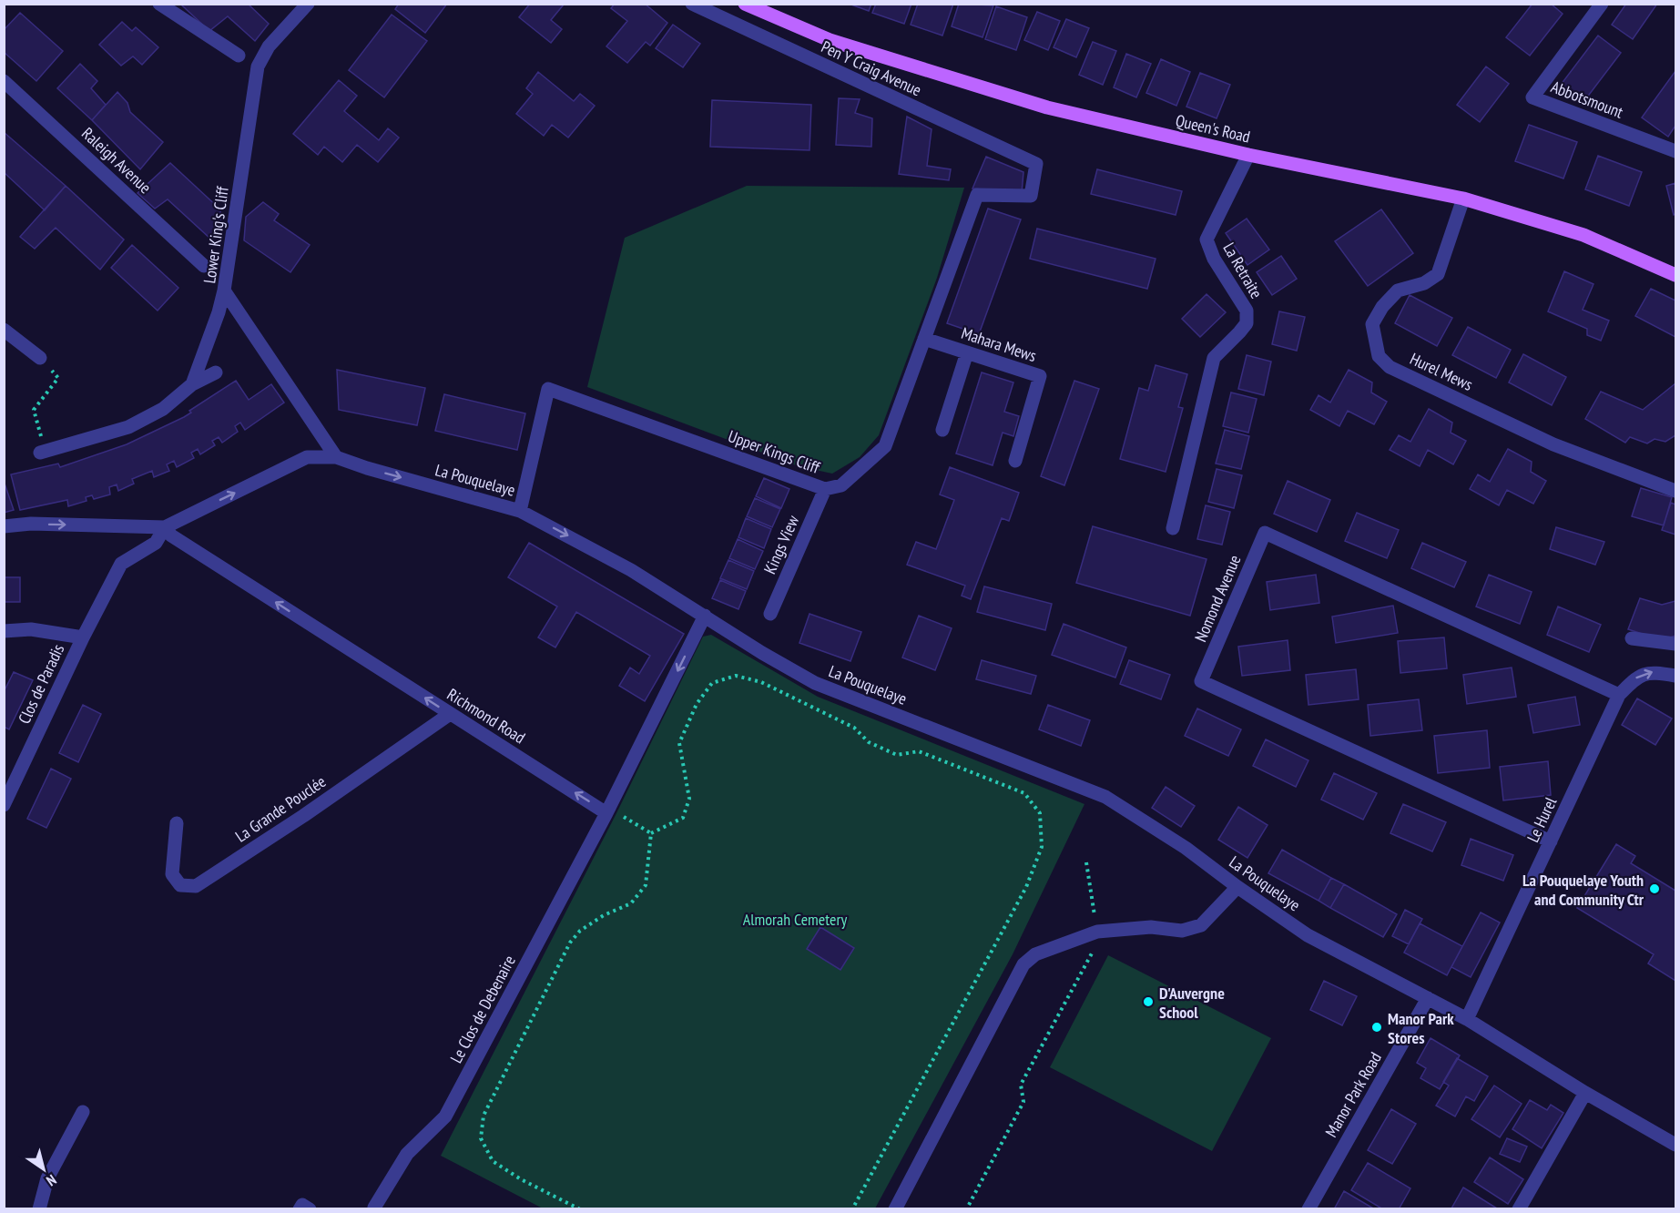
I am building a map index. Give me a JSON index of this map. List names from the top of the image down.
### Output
{
  "streets": {
    "main road": ["Queen's Road"],
    "street": [
      "Pen Y Craig Avenue",
      "Abbotsmount",
      "Raleigh Avenue",
      "Lower King's Cliff",
      "La Retraite",
      "Mahara Mews",
      "Hurel Mews",
      "Upper Kings Cliff",
      "La Pouquelaye",
      "Kings View",
      "Nomond Avenue",
      "Clos de Paradis",
      "Richmond Road",
      "La Grande Pouclée",
      "Le Hurel",
      "Le Clos de Debenaire",
      "Manor Park Road"
    ]
  },
  "crossings": [
    ["Pen Y Craig Avenue", "Upper Kings Cliff"],
    ["Queen's Road", "La Retraite"],
    ["Queen's Road", "Hurel Mews"],
    ["Lower King's Cliff", "La Pouquelaye"],
    ["Mahara Mews", "Upper Kings Cliff"],
    ["Upper Kings Cliff", "La Pouquelaye"],
    ["Upper Kings Cliff", "Kings View"],
    ["La Pouquelaye", "Clos de Paradis"],
    ["La Pouquelaye", "Richmond Road"],
    ["La Pouquelaye", "Le Hurel"],
    ["La Pouquelaye", "Manor Park Road"],
    ["Nomond Avenue", "Le Hurel"],
    ["Clos de Paradis", "Richmond Road"],
    ["Richmond Road", "La Grande Pouclée"],
    ["Richmond Road", "Le Clos de Debenaire"]
  ],
  "one_way": ["La Pouquelaye", "Richmond Road"],
  "parks": ["Almorah Cemetery"],
  "places": ["La Pouquelaye Youth and Community Ctr", "D'Auvergne School", "Manor Park Stores"],
  "north": "bottom right"
}
